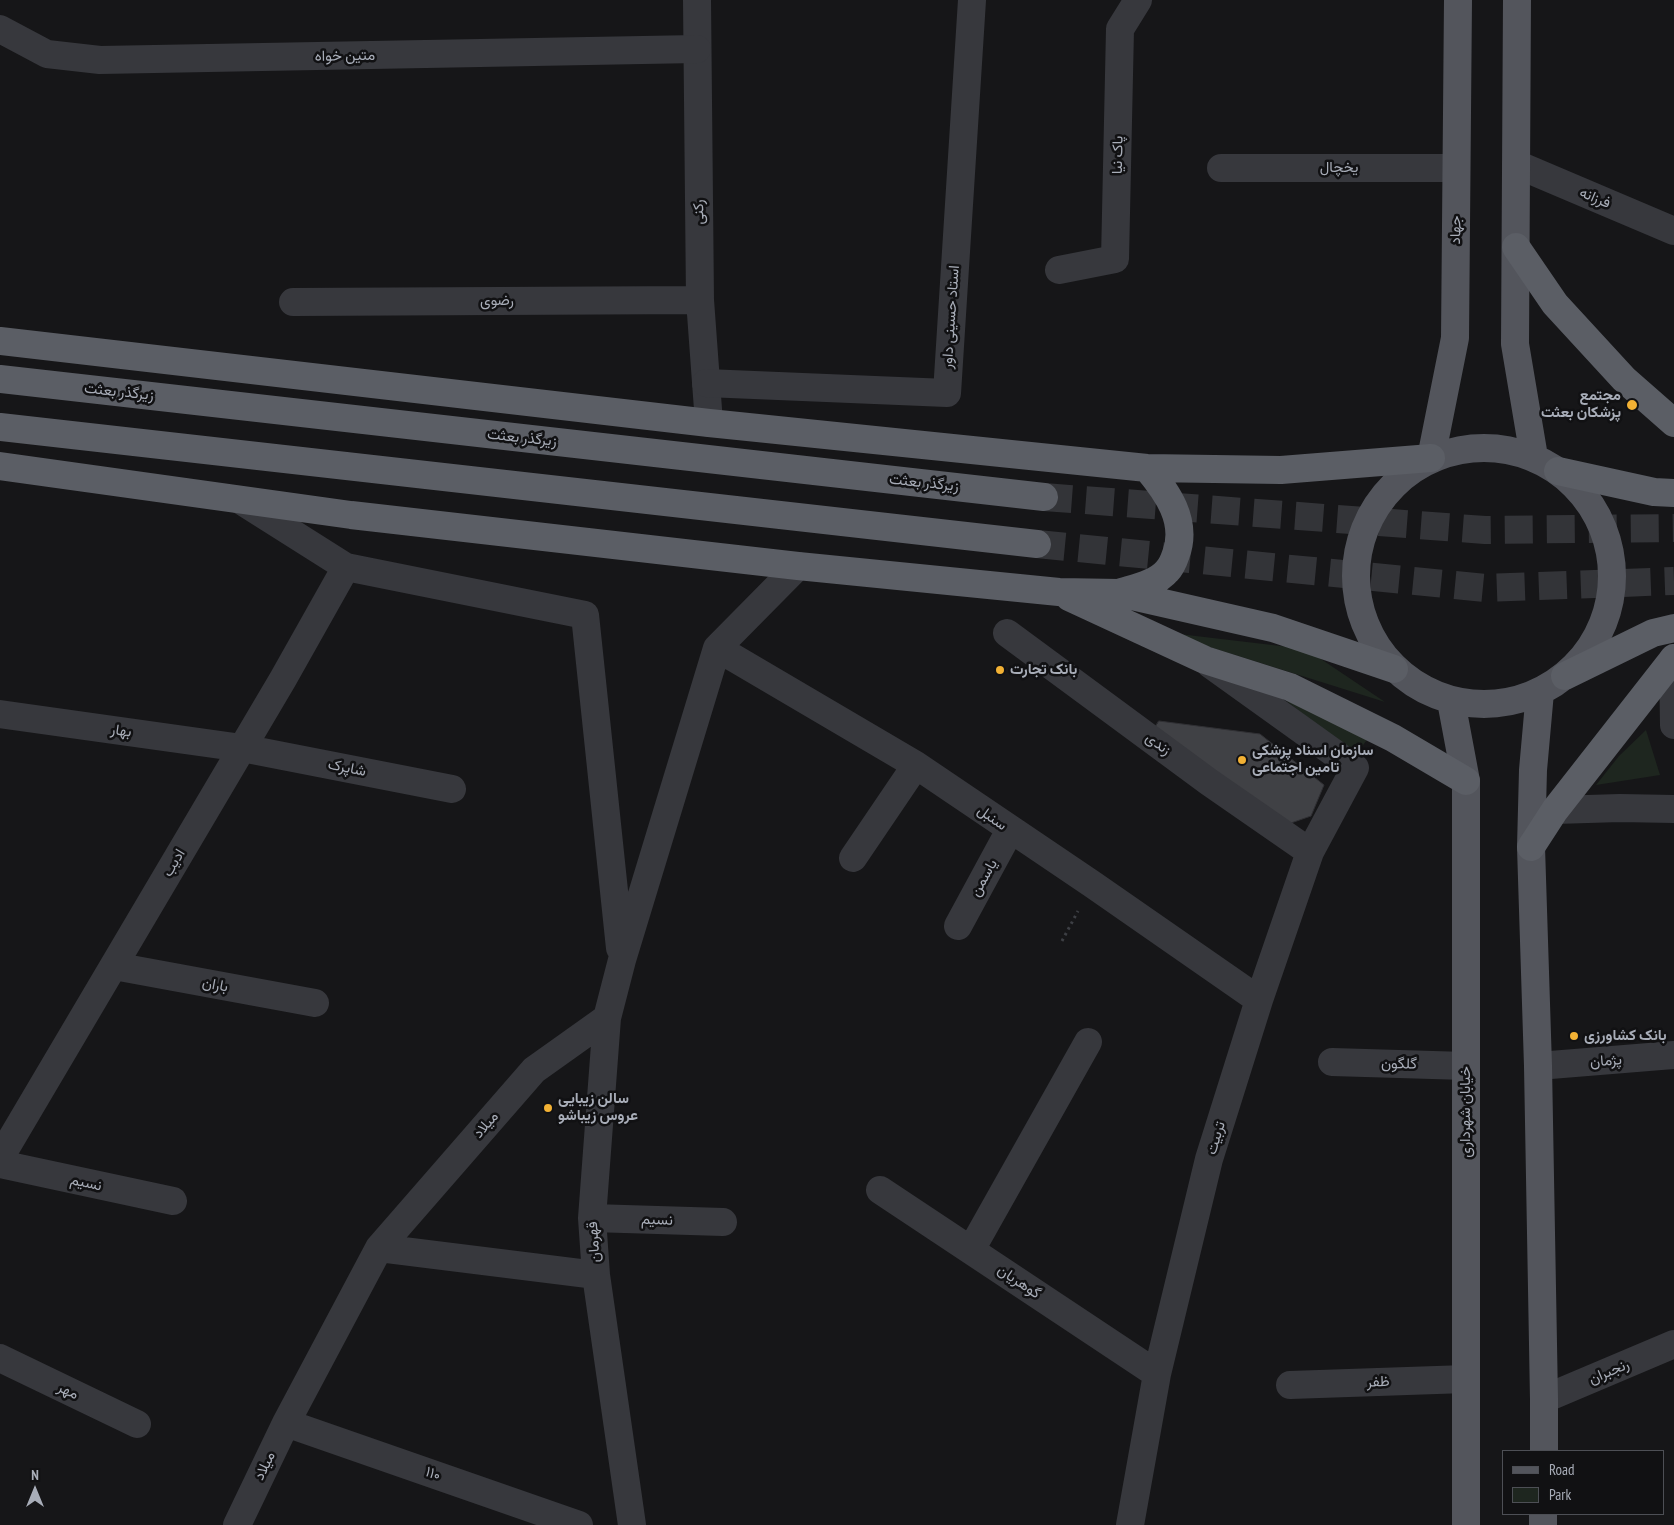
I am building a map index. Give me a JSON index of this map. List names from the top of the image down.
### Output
{
  "streets": {
    "highway": ["زیرگذر بعثت"],
    "main road": ["جهاد", "خیابان شهرداری"],
    "street": [
      "متین خواه",
      "پاک نیا",
      "یخچال",
      "فرزانه",
      "رکنی",
      "رضوی",
      "استاد حسینی داور",
      "بهار",
      "زندی",
      "شاپرک",
      "سنبل",
      "ادیب",
      "یاسمن",
      "باران",
      "پژمان",
      "گلگون",
      "میلاد",
      "تربیت",
      "نسیم",
      "قهرمان",
      "گوهریان",
      "رنجبران",
      "ظفر",
      "مهر",
      "۱۱۰"
    ]
  },
  "crossings": [
    ["متین خواه", "رکنی"],
    ["یخچال", "جهاد"],
    ["رکنی", "رضوی"],
    ["رکنی", "استاد حسینی داور"],
    ["بهار", "شاپرک"],
    ["بهار", "ادیب"],
    ["زندی", "تربیت"],
    ["شاپرک", "ادیب"],
    ["سنبل", "یاسمن"],
    ["سنبل", "تربیت"],
    ["سنبل", "قهرمان"],
    ["ادیب", "باران"],
    ["گلگون", "خیابان شهرداری"],
    ["خیابان شهرداری", "ظفر"],
    ["میلاد", "قهرمان"],
    ["میلاد", "۱۱۰"],
    ["تربیت", "گوهریان"],
    ["نسیم", "قهرمان"]
  ],
  "places": [
    "مجتمع پزشکان بعثت",
    "بانک تجارت",
    "سازمان اسناد پزشکی تامین اجتماعی",
    "بانک کشاورزی",
    "سالن زیبایی عروس زیباشو"
  ],
  "legend": ["Road", "Park"],
  "north": "top"
}
